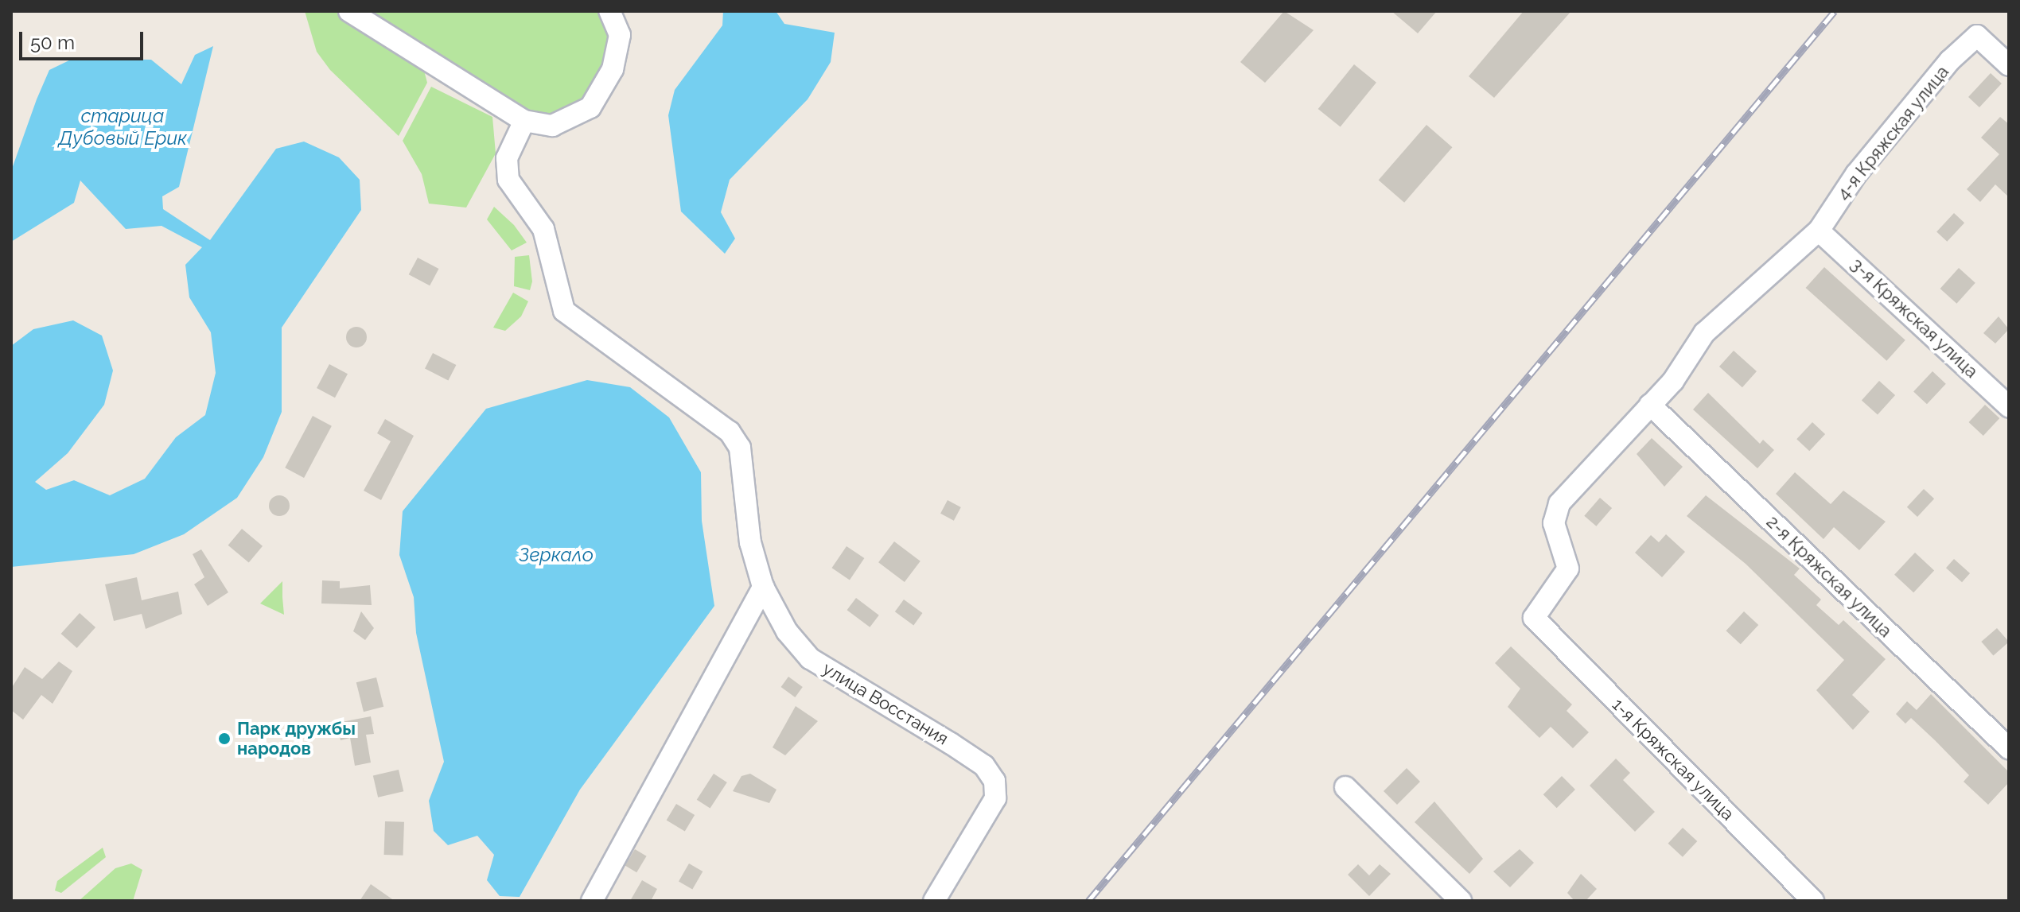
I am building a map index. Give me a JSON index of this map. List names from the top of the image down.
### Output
{
  "streets": {
    "street": [
      "4-я Кряжская улица",
      "3-я Кряжская улица",
      "2-я Кряжская улица",
      "улица Восстания",
      "1-я Кряжская улица"
    ]
  },
  "crossings": [
    ["4-я Кряжская улица", "3-я Кряжская улица"],
    ["4-я Кряжская улица", "2-я Кряжская улица"],
    ["4-я Кряжская улица", "1-я Кряжская улица"]
  ],
  "water": ["старица Дубовый Ерик", "Зеркало"],
  "places": ["Парк дружбы народов"],
  "scale_bar": "50 m"
}
